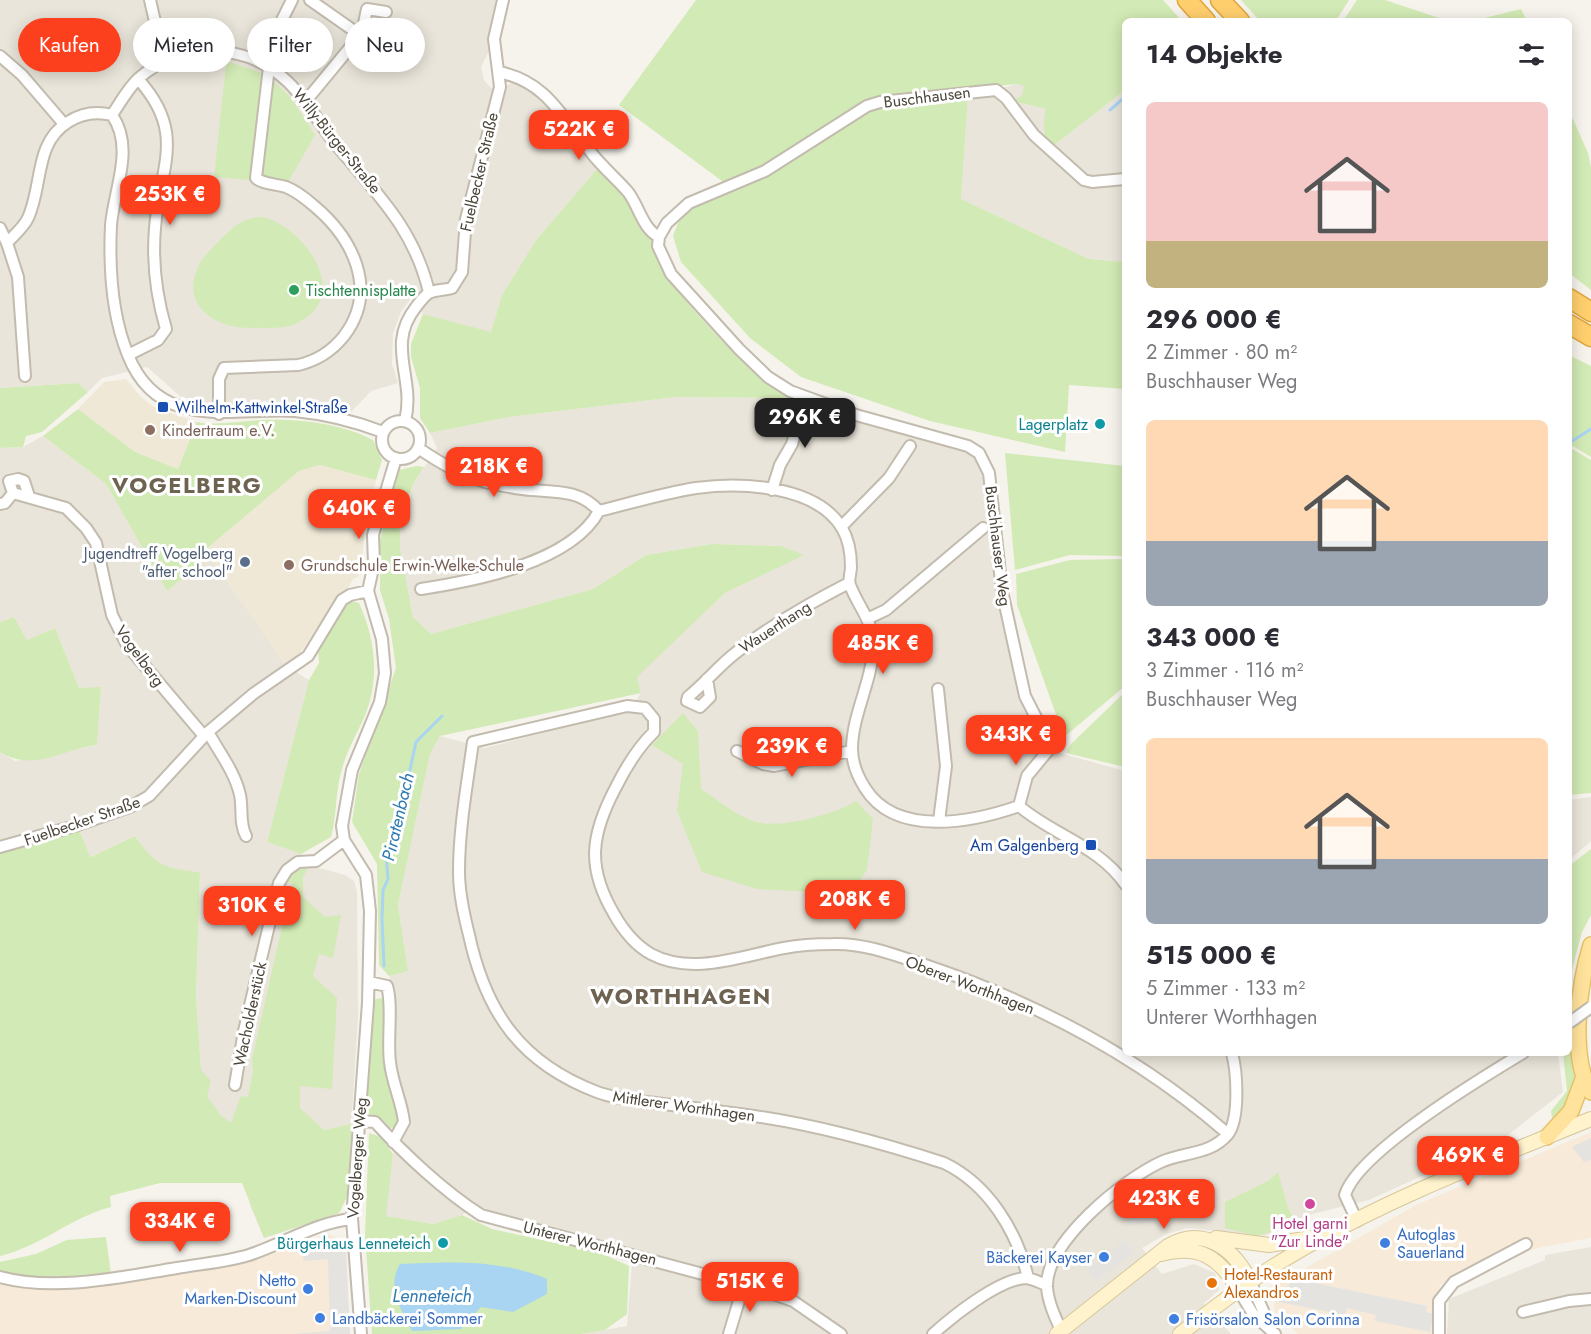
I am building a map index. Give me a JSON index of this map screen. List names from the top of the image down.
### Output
{
  "streets": {
    "street": [
      "Buschhausen",
      "Willy-Bürger-Straße",
      "Fuelbecker Straße",
      "Buschhauser Weg",
      "Wauerthang",
      "Vogelberg",
      "Oberer Worthhagen",
      "Wacholderstück",
      "Mittlerer Worthhagen",
      "Vogelberger Weg",
      "Unterer Worthhagen"
    ]
  },
  "crossings": [
    ["Buschhausen", "Buschhauser Weg"],
    ["Willy-Bürger-Straße", "Fuelbecker Straße"],
    ["Fuelbecker Straße", "Vogelberg"],
    ["Oberer Worthhagen", "Mittlerer Worthhagen"],
    ["Wacholderstück", "Vogelberger Weg"],
    ["Vogelberger Weg", "Unterer Worthhagen"]
  ],
  "districts": ["VOGELBERG", "WORTHHAGEN"],
  "water": ["Piratenbach", "Lenneteich"],
  "places": {
    "other": [
      "Tischtennisplatte",
      "Lagerplatz",
      "Kindertraum e.V.",
      "Jugendtreff Vogelberg \"after school\"",
      "Grundschule Erwin-Welke-Schule",
      "Hotel garni \"Zur Linde\"",
      "Bürgerhaus Lenneteich",
      "Autoglas Sauerland",
      "Bäckerei Kayser",
      "Hotel-Restaurant Alexandros",
      "Netto Marken-Discount",
      "Landbäckerei Sommer",
      "Frisörsalon Salon Corinna"
    ],
    "transit": ["Wilhelm-Kattwinkel-Straße", "Am Galgenberg"]
  },
  "page": {
    "chip": [
      "Kaufen",
      "Mieten",
      "Filter",
      "Neu"
    ],
    "heading": "14 Objekte",
    "list": [
      {
        "name": "296 000 €",
        "note": "2 Zimmer · 80 m² · Buschhauser Weg"
      },
      {
        "name": "343 000 €",
        "note": "3 Zimmer · 116 m² · Buschhauser Weg"
      },
      {
        "name": "515 000 €",
        "note": "5 Zimmer · 133 m² · Unterer Worthhagen"
      }
    ],
    "price": [
      "522K €",
      "253K €",
      "296K €",
      "218K €",
      "640K €",
      "485K €",
      "343K €",
      "239K €",
      "208K €",
      "310K €",
      "469K €",
      "423K €",
      "334K €",
      "515K €"
    ]
  }
}
